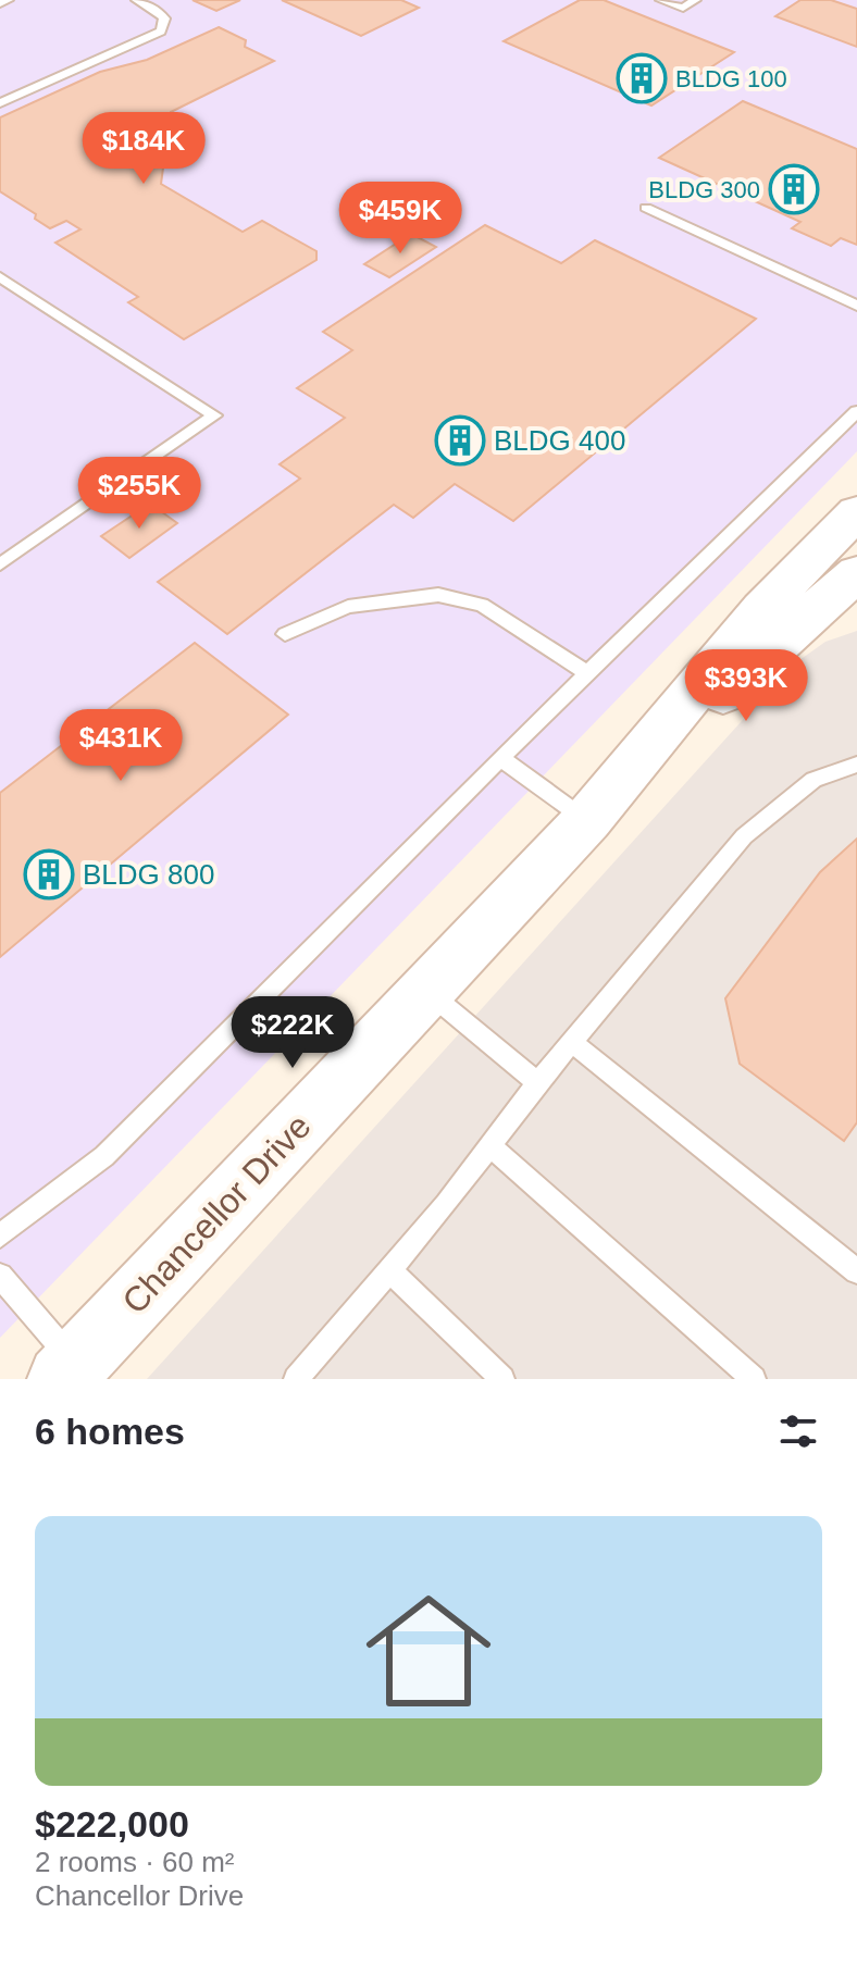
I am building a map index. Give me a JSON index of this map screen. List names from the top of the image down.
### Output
{
  "streets": {
    "street": ["Chancellor Drive"]
  },
  "places": {
    "building": [
      "BLDG 100",
      "BLDG 300",
      "BLDG 400",
      "BLDG 800"
    ]
  },
  "page": {
    "price": [
      "$184K",
      "$459K",
      "$255K",
      "$393K",
      "$431K",
      "$222K"
    ],
    "heading": "6 homes",
    "list": [
      {
        "name": "$222,000",
        "note": "2 rooms · 60 m² · Chancellor Drive"
      }
    ]
  }
}
